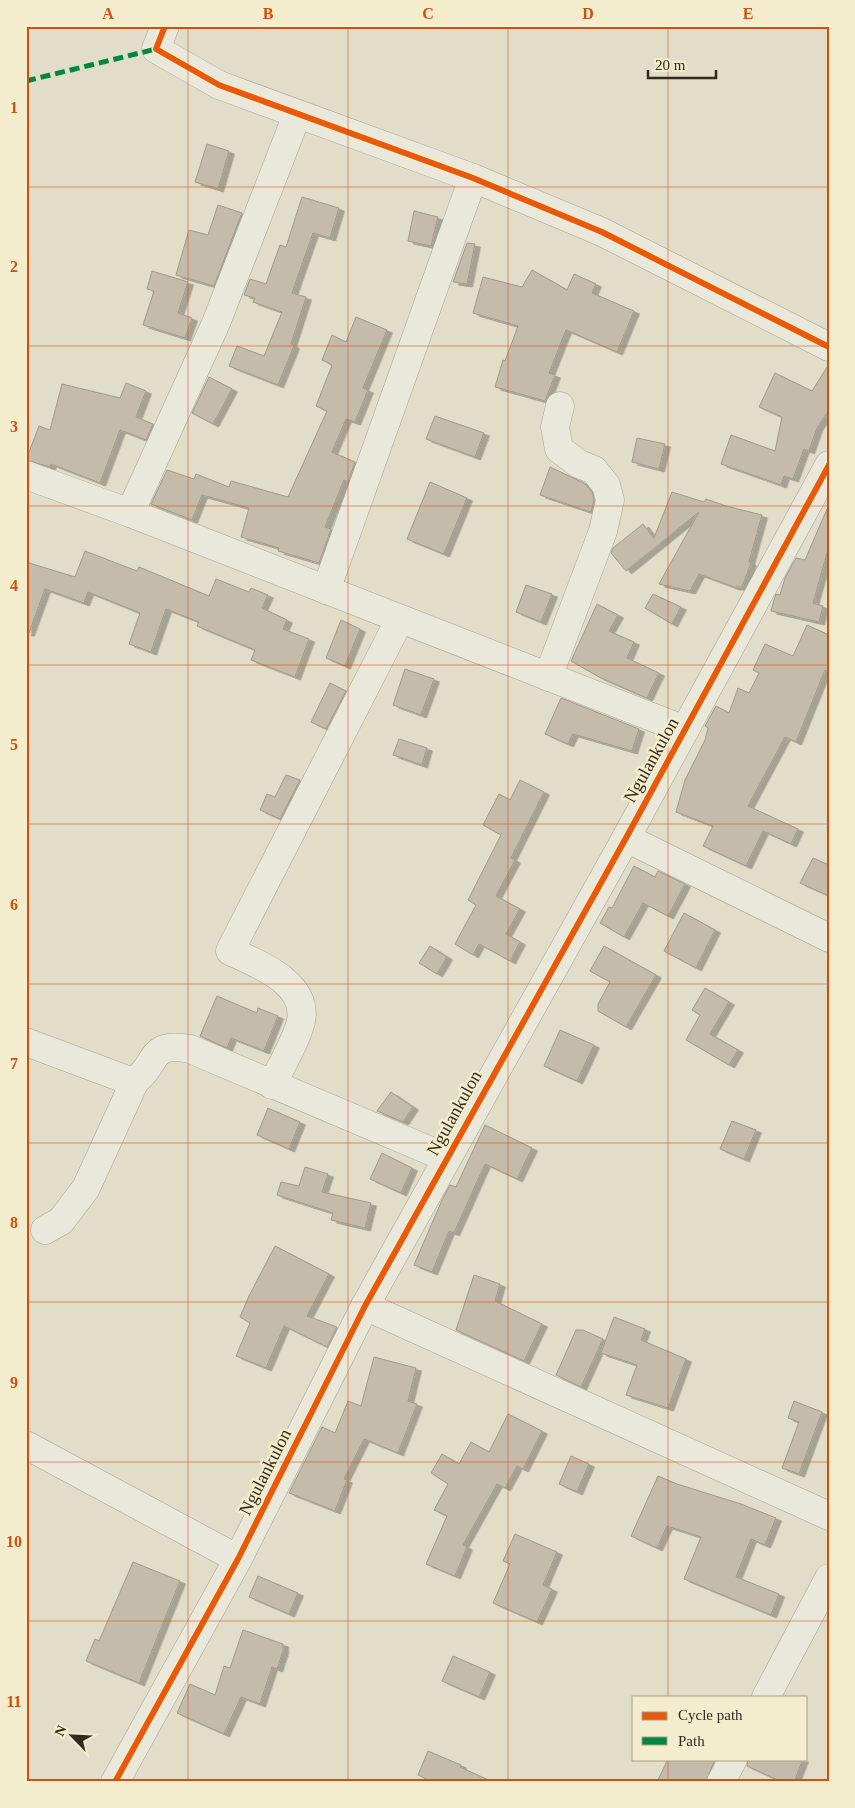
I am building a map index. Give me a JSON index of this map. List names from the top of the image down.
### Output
{
  "streets": {
    "street": ["Ngulankulon"]
  },
  "legend": ["Cycle path", "Path"],
  "scale_bar": "20 m",
  "north": "top left",
  "grid": {
    "columns": [
      "A",
      "B",
      "C",
      "D",
      "E"
    ],
    "rows": [
      "1",
      "2",
      "3",
      "4",
      "5",
      "6",
      "7",
      "8",
      "9",
      "10",
      "11"
    ]
  }
}
